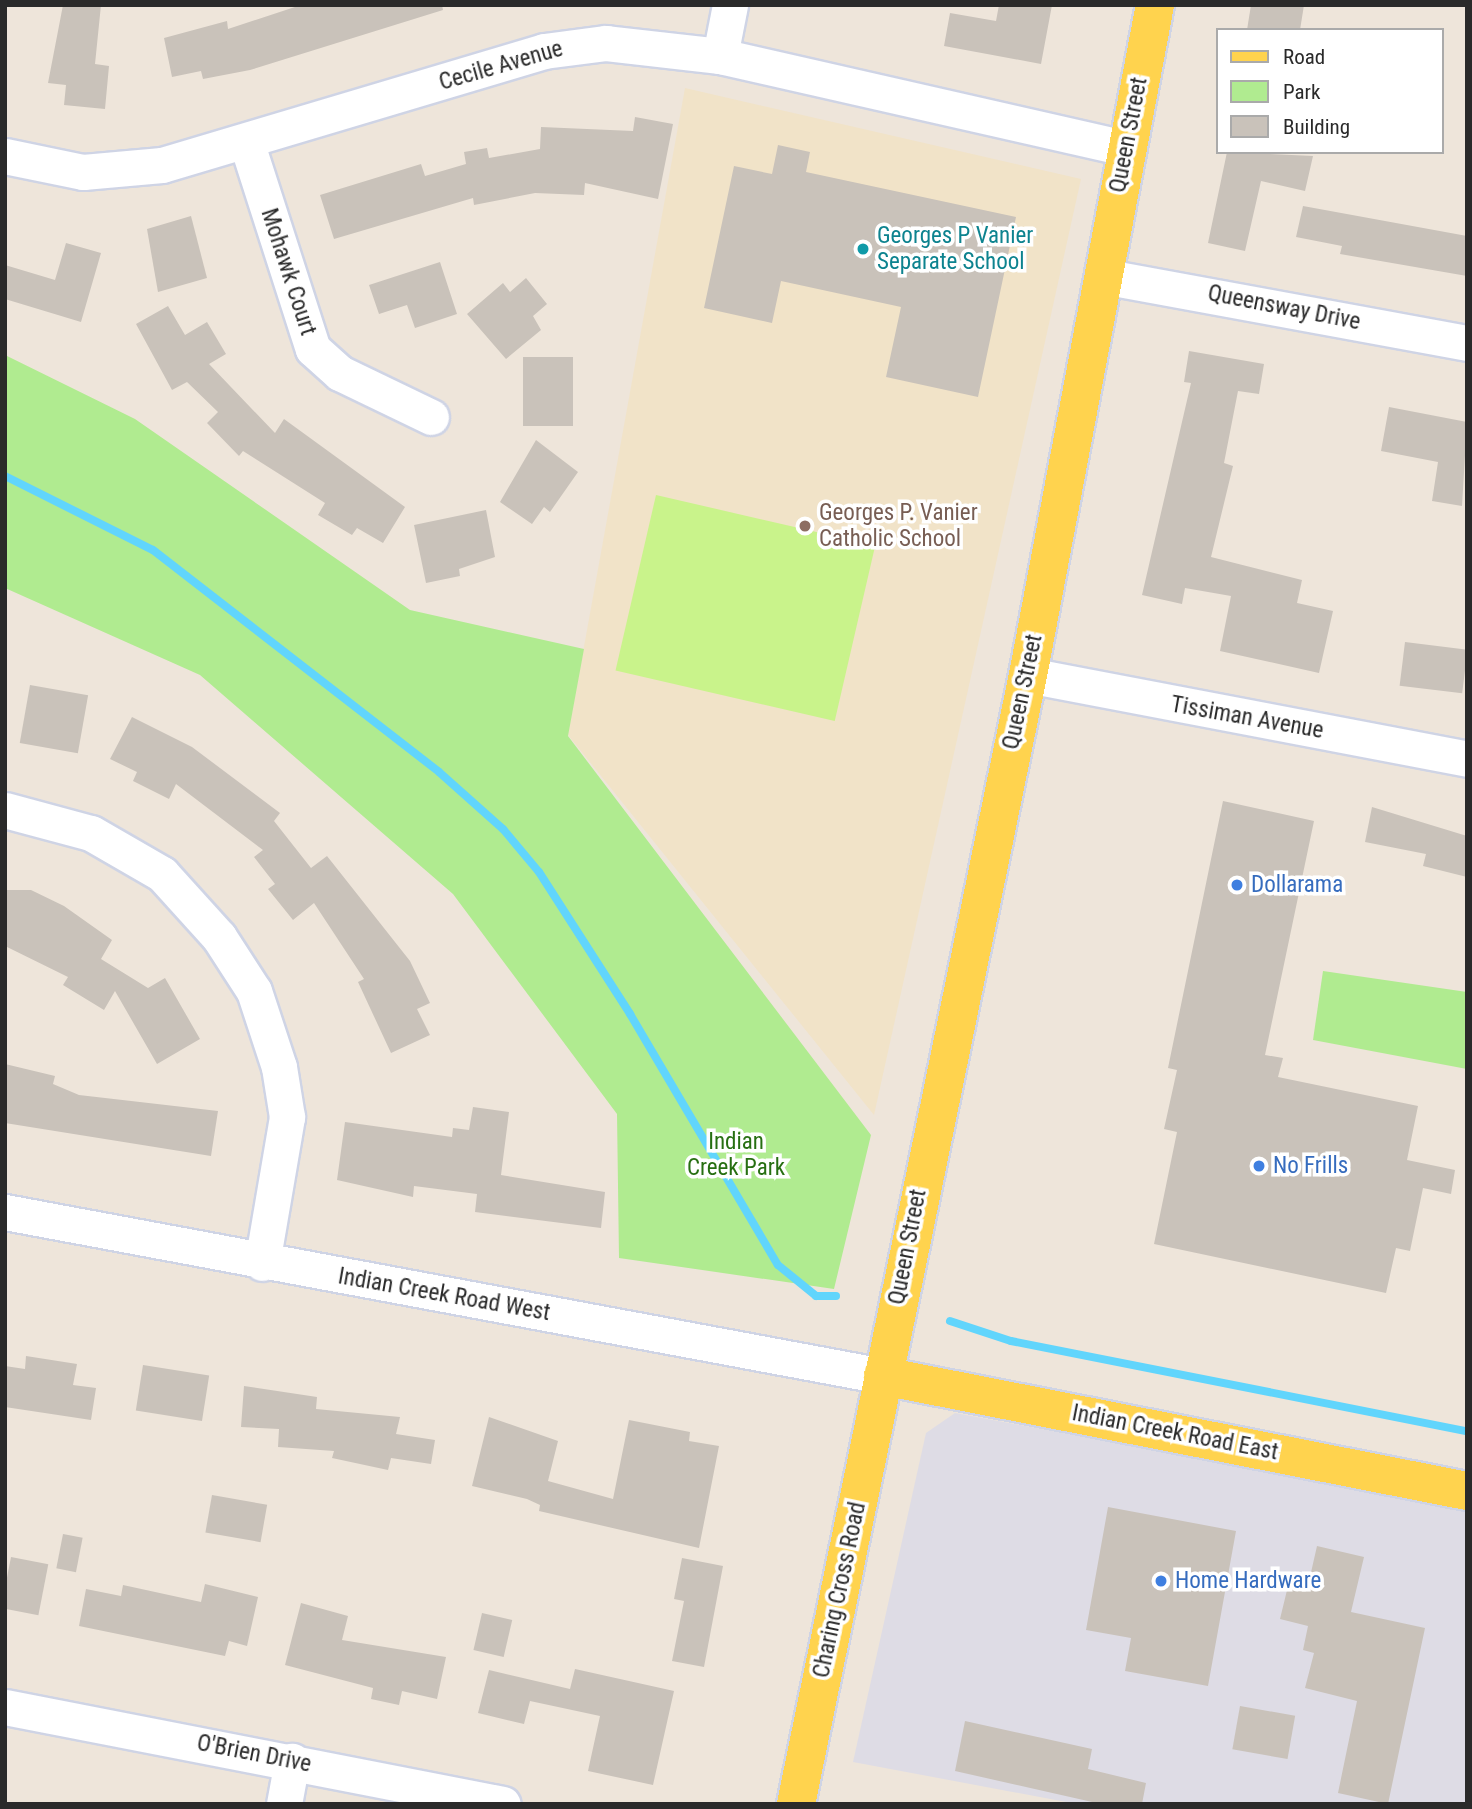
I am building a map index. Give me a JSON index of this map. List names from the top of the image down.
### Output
{
  "streets": {
    "main road": ["Queen Street", "Indian Creek Road East", "Charing Cross Road"],
    "street": [
      "Cecile Avenue",
      "Mohawk Court",
      "Queensway Drive",
      "Tissiman Avenue",
      "Indian Creek Road West",
      "O'Brien Drive"
    ]
  },
  "crossings": [
    ["Cecile Avenue", "Queen Street"],
    ["Cecile Avenue", "Mohawk Court"],
    ["Queen Street", "Queensway Drive"],
    ["Queen Street", "Tissiman Avenue"],
    ["Queen Street", "Indian Creek Road West"],
    ["Queen Street", "Indian Creek Road East"],
    ["Queen Street", "Charing Cross Road"],
    ["Indian Creek Road West", "Indian Creek Road East"],
    ["Indian Creek Road West", "Charing Cross Road"],
    ["Indian Creek Road East", "Charing Cross Road"]
  ],
  "parks": ["Indian Creek Park"],
  "places": [
    "Georges P Vanier Separate School",
    "Georges P. Vanier Catholic School",
    "Dollarama",
    "No Frills",
    "Home Hardware"
  ],
  "legend": ["Road", "Park", "Building"]
}
